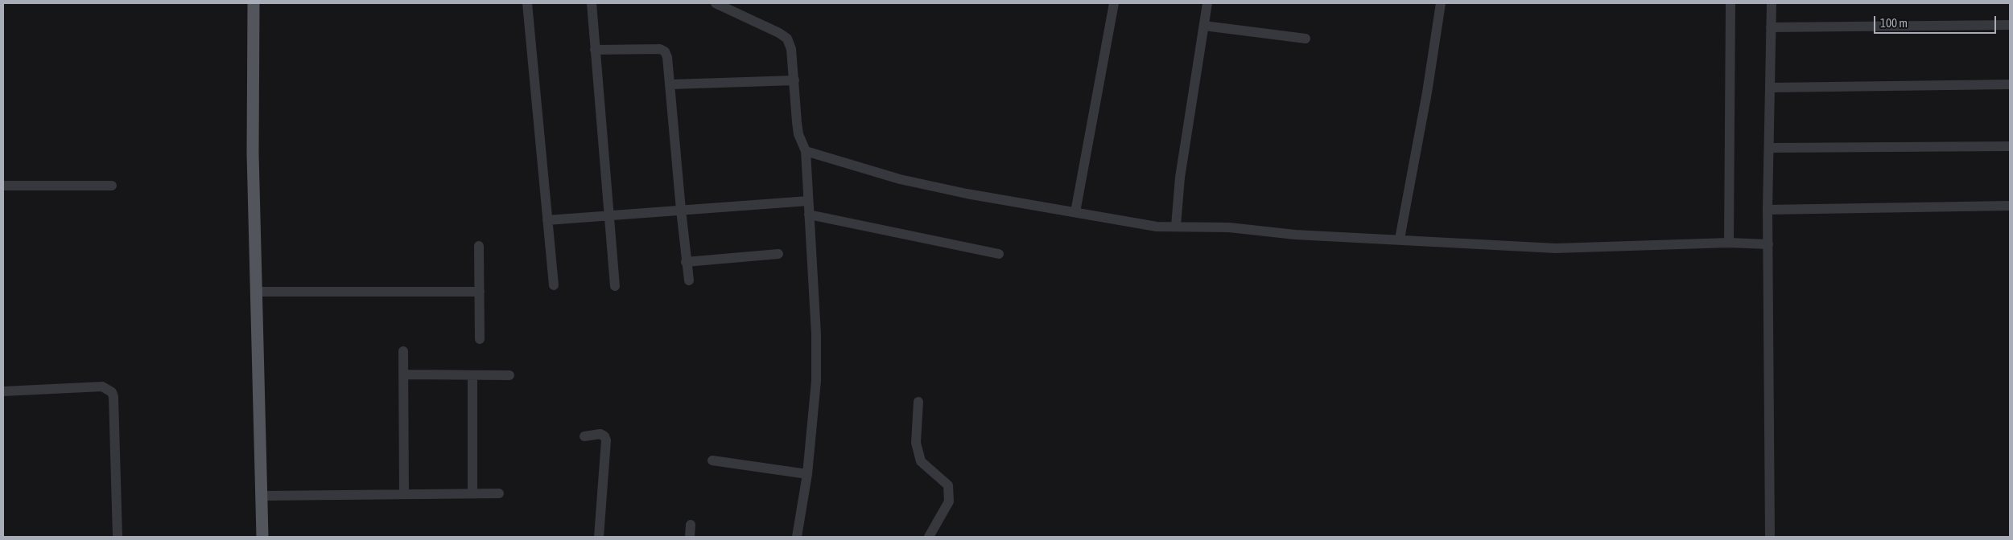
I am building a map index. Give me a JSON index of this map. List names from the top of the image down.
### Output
{
  "scale_bar": "100 m"
}
